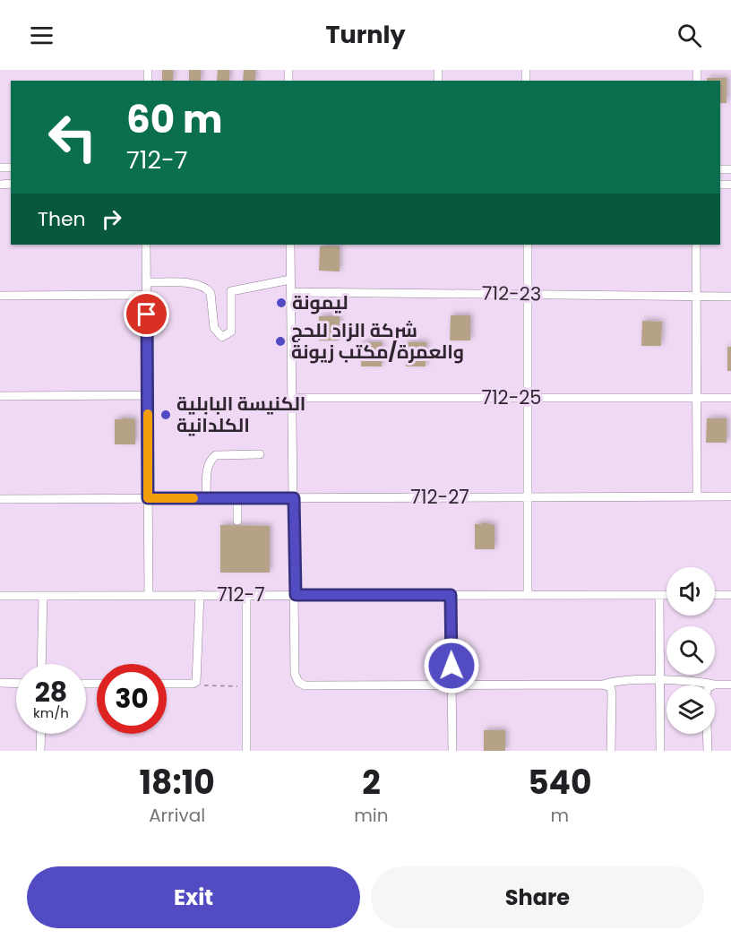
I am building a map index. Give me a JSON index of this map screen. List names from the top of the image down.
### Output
{
  "streets": {
    "street": [
      "712-23",
      "712-25",
      "712-27",
      "712-7"
    ]
  },
  "places": ["ليمونة", "شركة الزاد للحج والعمرة/مكتب زيونة", "الكنيسة البابلية الكلدانية"],
  "page": {
    "header": "Turnly",
    "turn": ["60 m", "712-7"],
    "then": "Then",
    "speed": "28 km/h",
    "limit": "30",
    "eta": [
      "18:10",
      "Arrival",
      "2",
      "min",
      "540",
      "m"
    ],
    "buttons": ["Exit", "Share"]
  }
}
